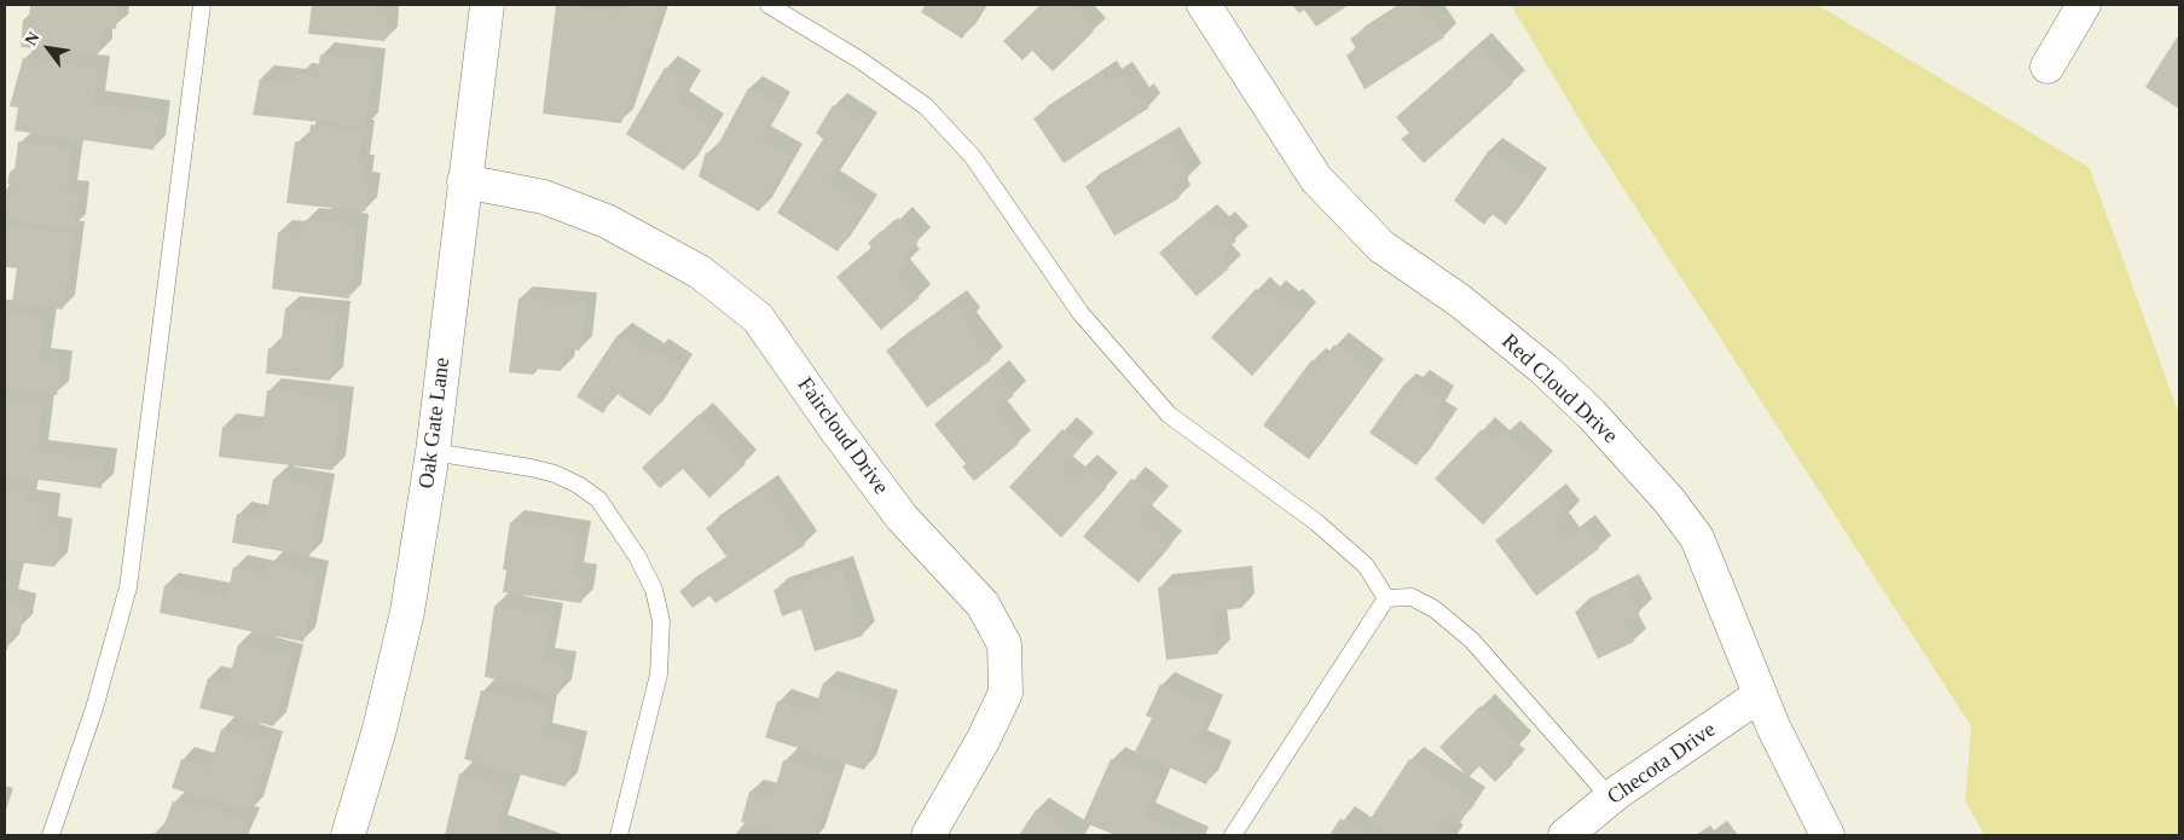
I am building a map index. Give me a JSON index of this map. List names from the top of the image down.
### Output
{
  "streets": {
    "street": [
      "Red Cloud Drive",
      "Oak Gate Lane",
      "Faircloud Drive",
      "Checota Drive"
    ]
  },
  "crossings": [
    ["Red Cloud Drive", "Checota Drive"],
    ["Oak Gate Lane", "Faircloud Drive"]
  ],
  "north": "top left"
}
